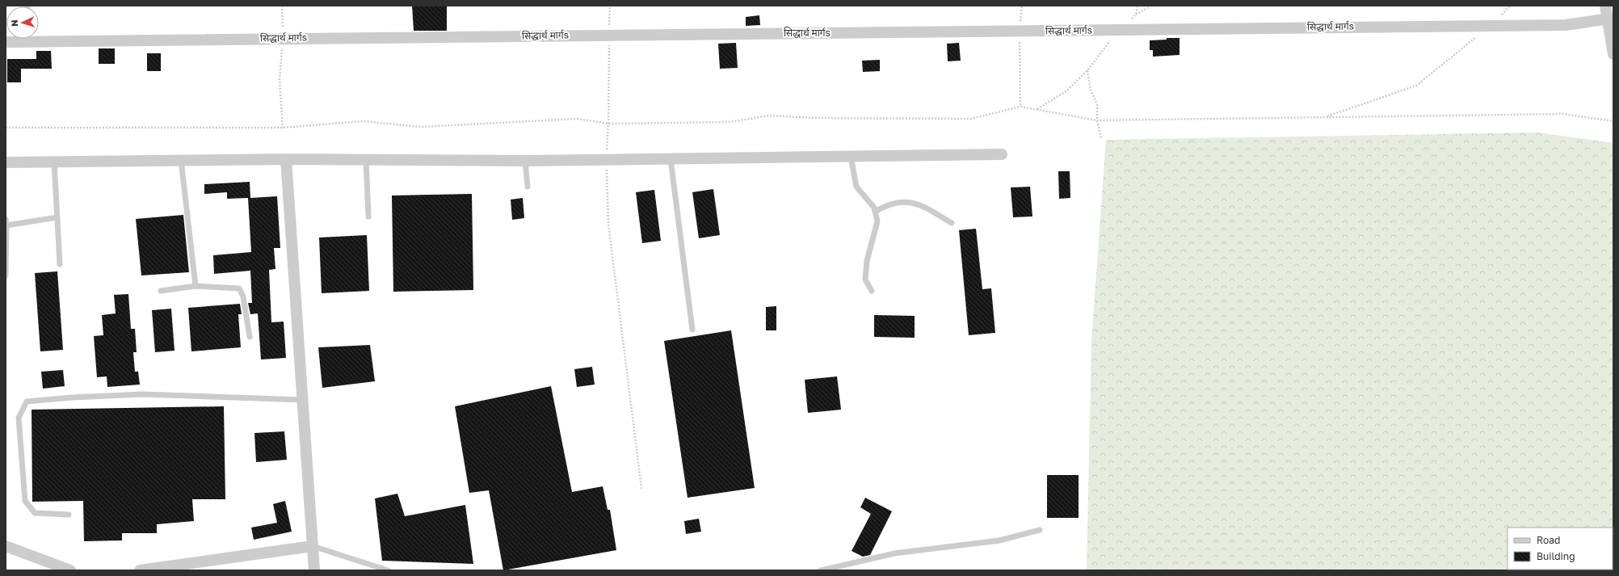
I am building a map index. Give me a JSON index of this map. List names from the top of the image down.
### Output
{
  "streets": {
    "street": ["सिद्धार्थ मार्गs"]
  },
  "legend": ["Road", "Building"],
  "north": "left"
}
